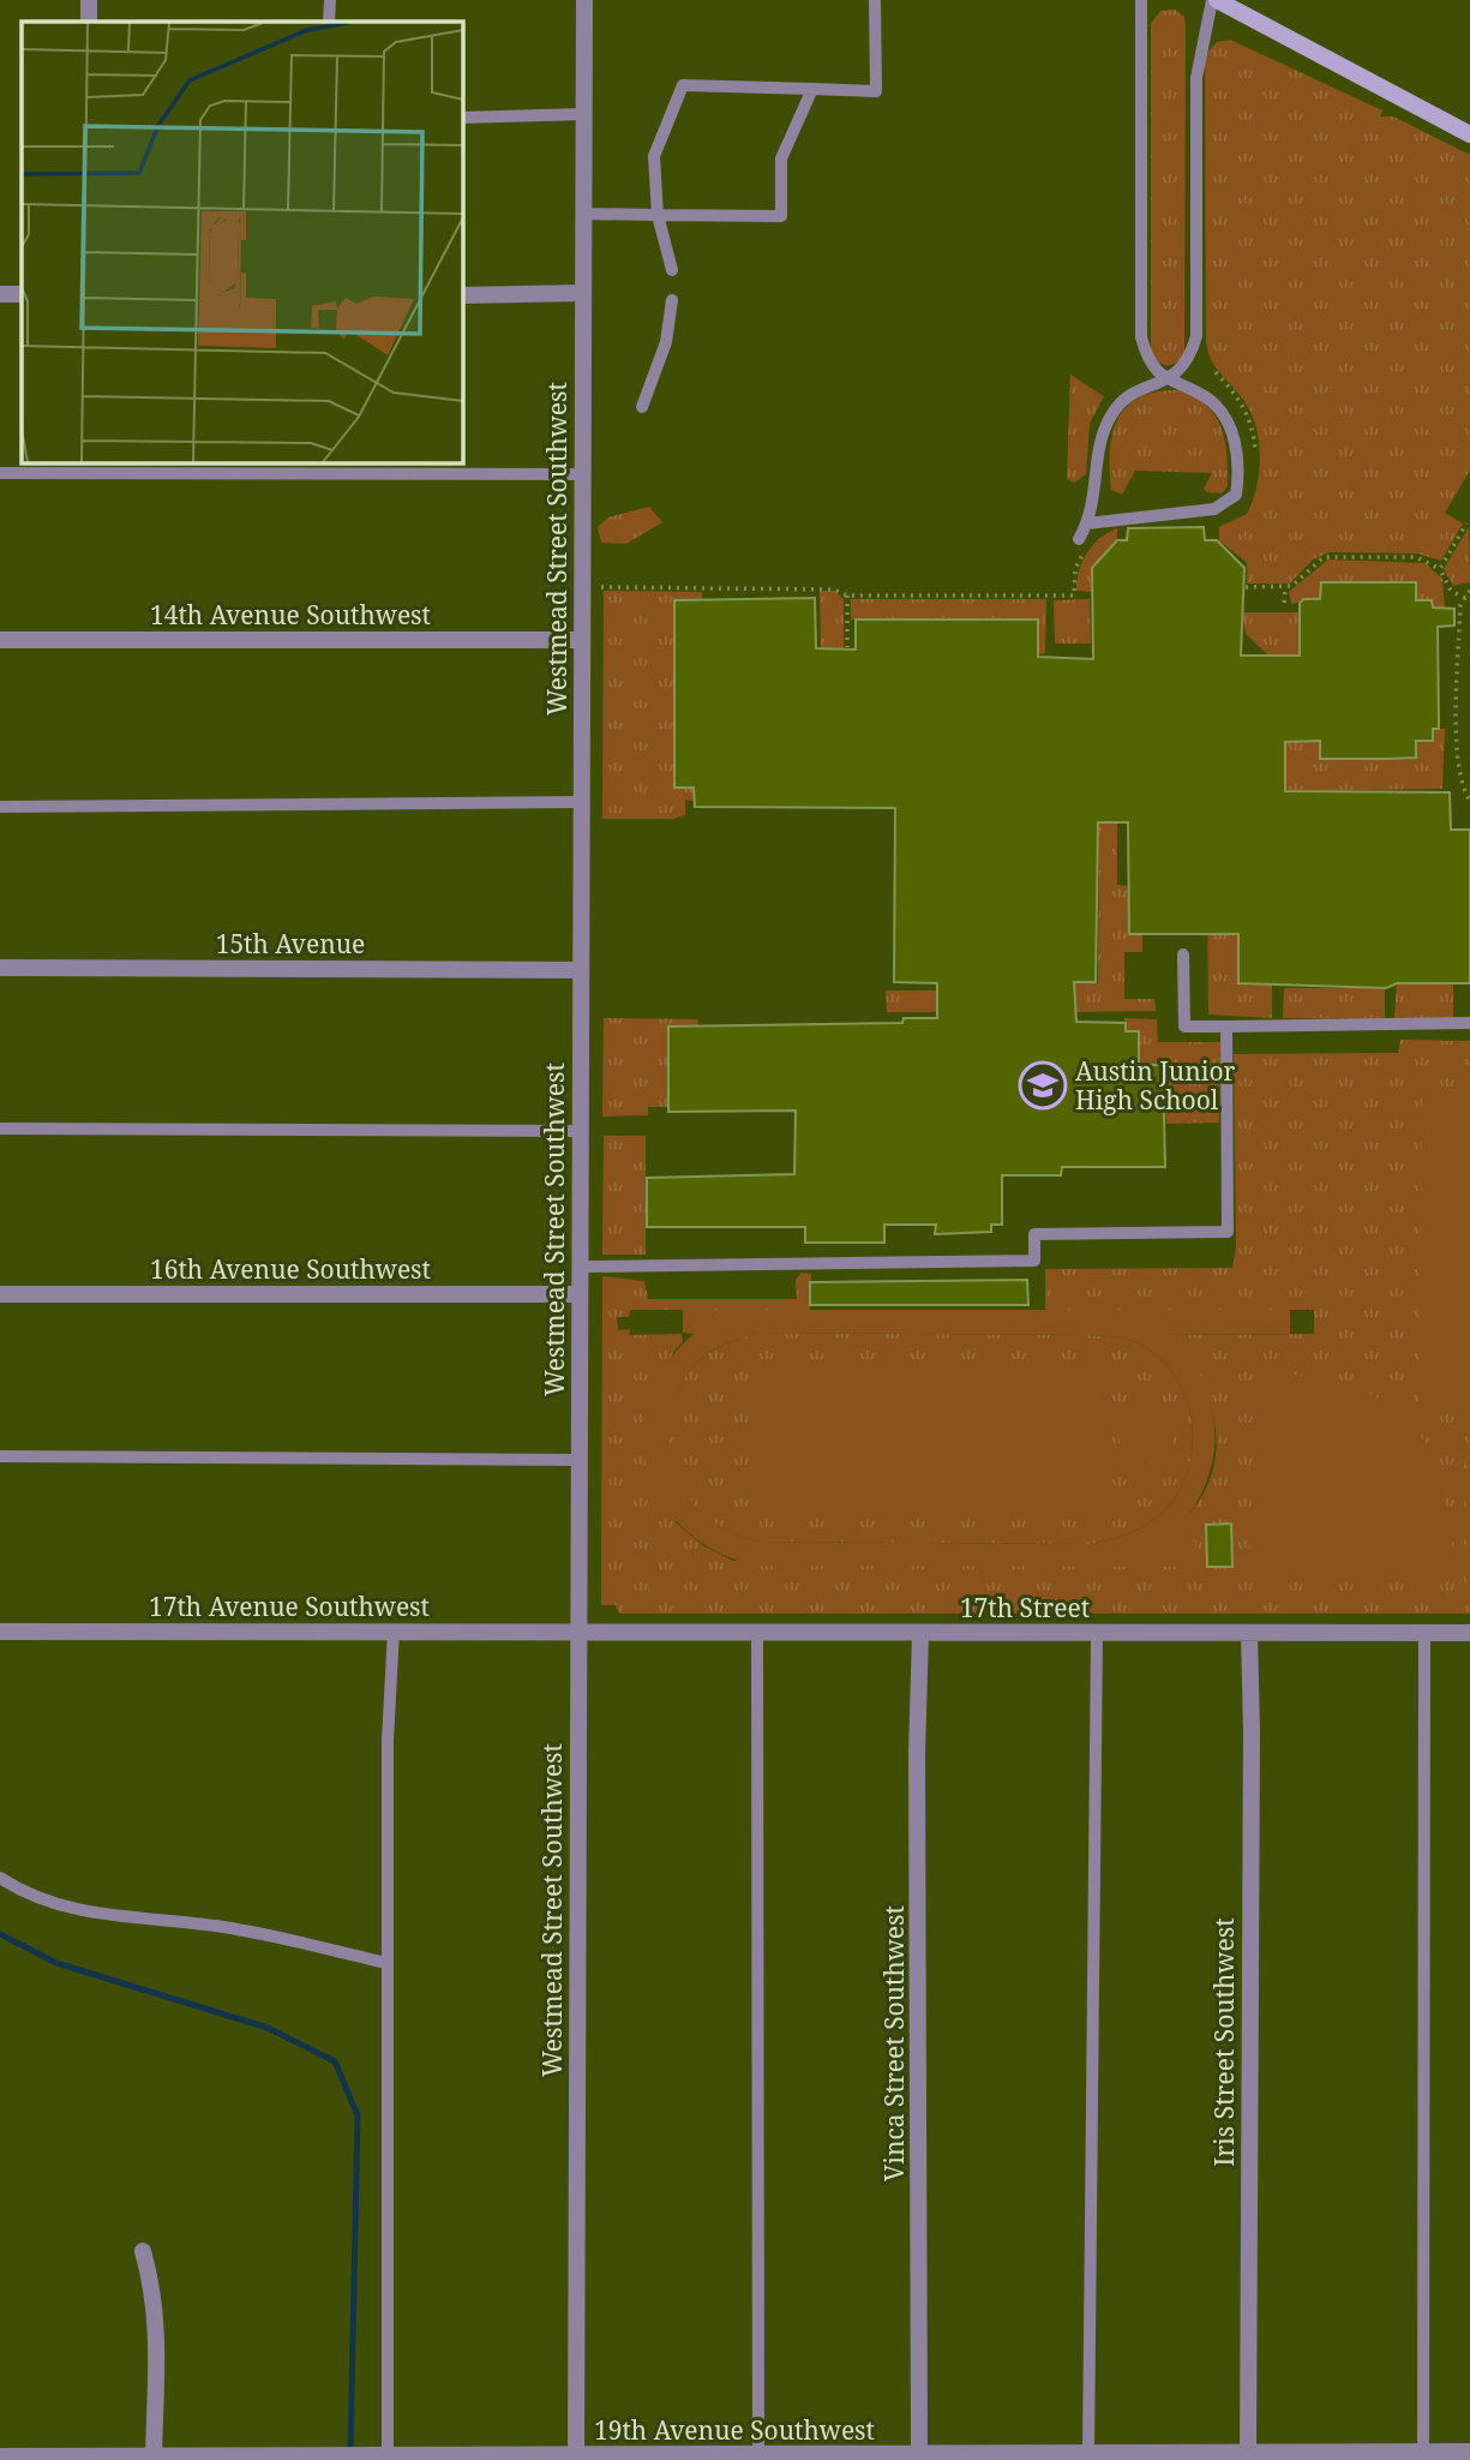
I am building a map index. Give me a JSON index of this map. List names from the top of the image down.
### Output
{
  "streets": {
    "street": [
      "Westmead Street Southwest",
      "14th Avenue Southwest",
      "15th Avenue",
      "16th Avenue Southwest",
      "17th Avenue Southwest",
      "17th Street",
      "Iris Street Southwest",
      "Vinca Street Southwest",
      "19th Avenue Southwest"
    ]
  },
  "crossings": [
    ["Westmead Street Southwest", "14th Avenue Southwest"],
    ["Westmead Street Southwest", "15th Avenue"],
    ["Westmead Street Southwest", "16th Avenue Southwest"],
    ["Westmead Street Southwest", "17th Avenue Southwest"],
    ["Westmead Street Southwest", "17th Street"],
    ["Westmead Street Southwest", "19th Avenue Southwest"],
    ["17th Avenue Southwest", "17th Street"],
    ["17th Street", "Iris Street Southwest"],
    ["17th Street", "Vinca Street Southwest"],
    ["Iris Street Southwest", "19th Avenue Southwest"],
    ["Vinca Street Southwest", "19th Avenue Southwest"]
  ],
  "places": {
    "school or university": ["Austin Junior High School"]
  }
}
